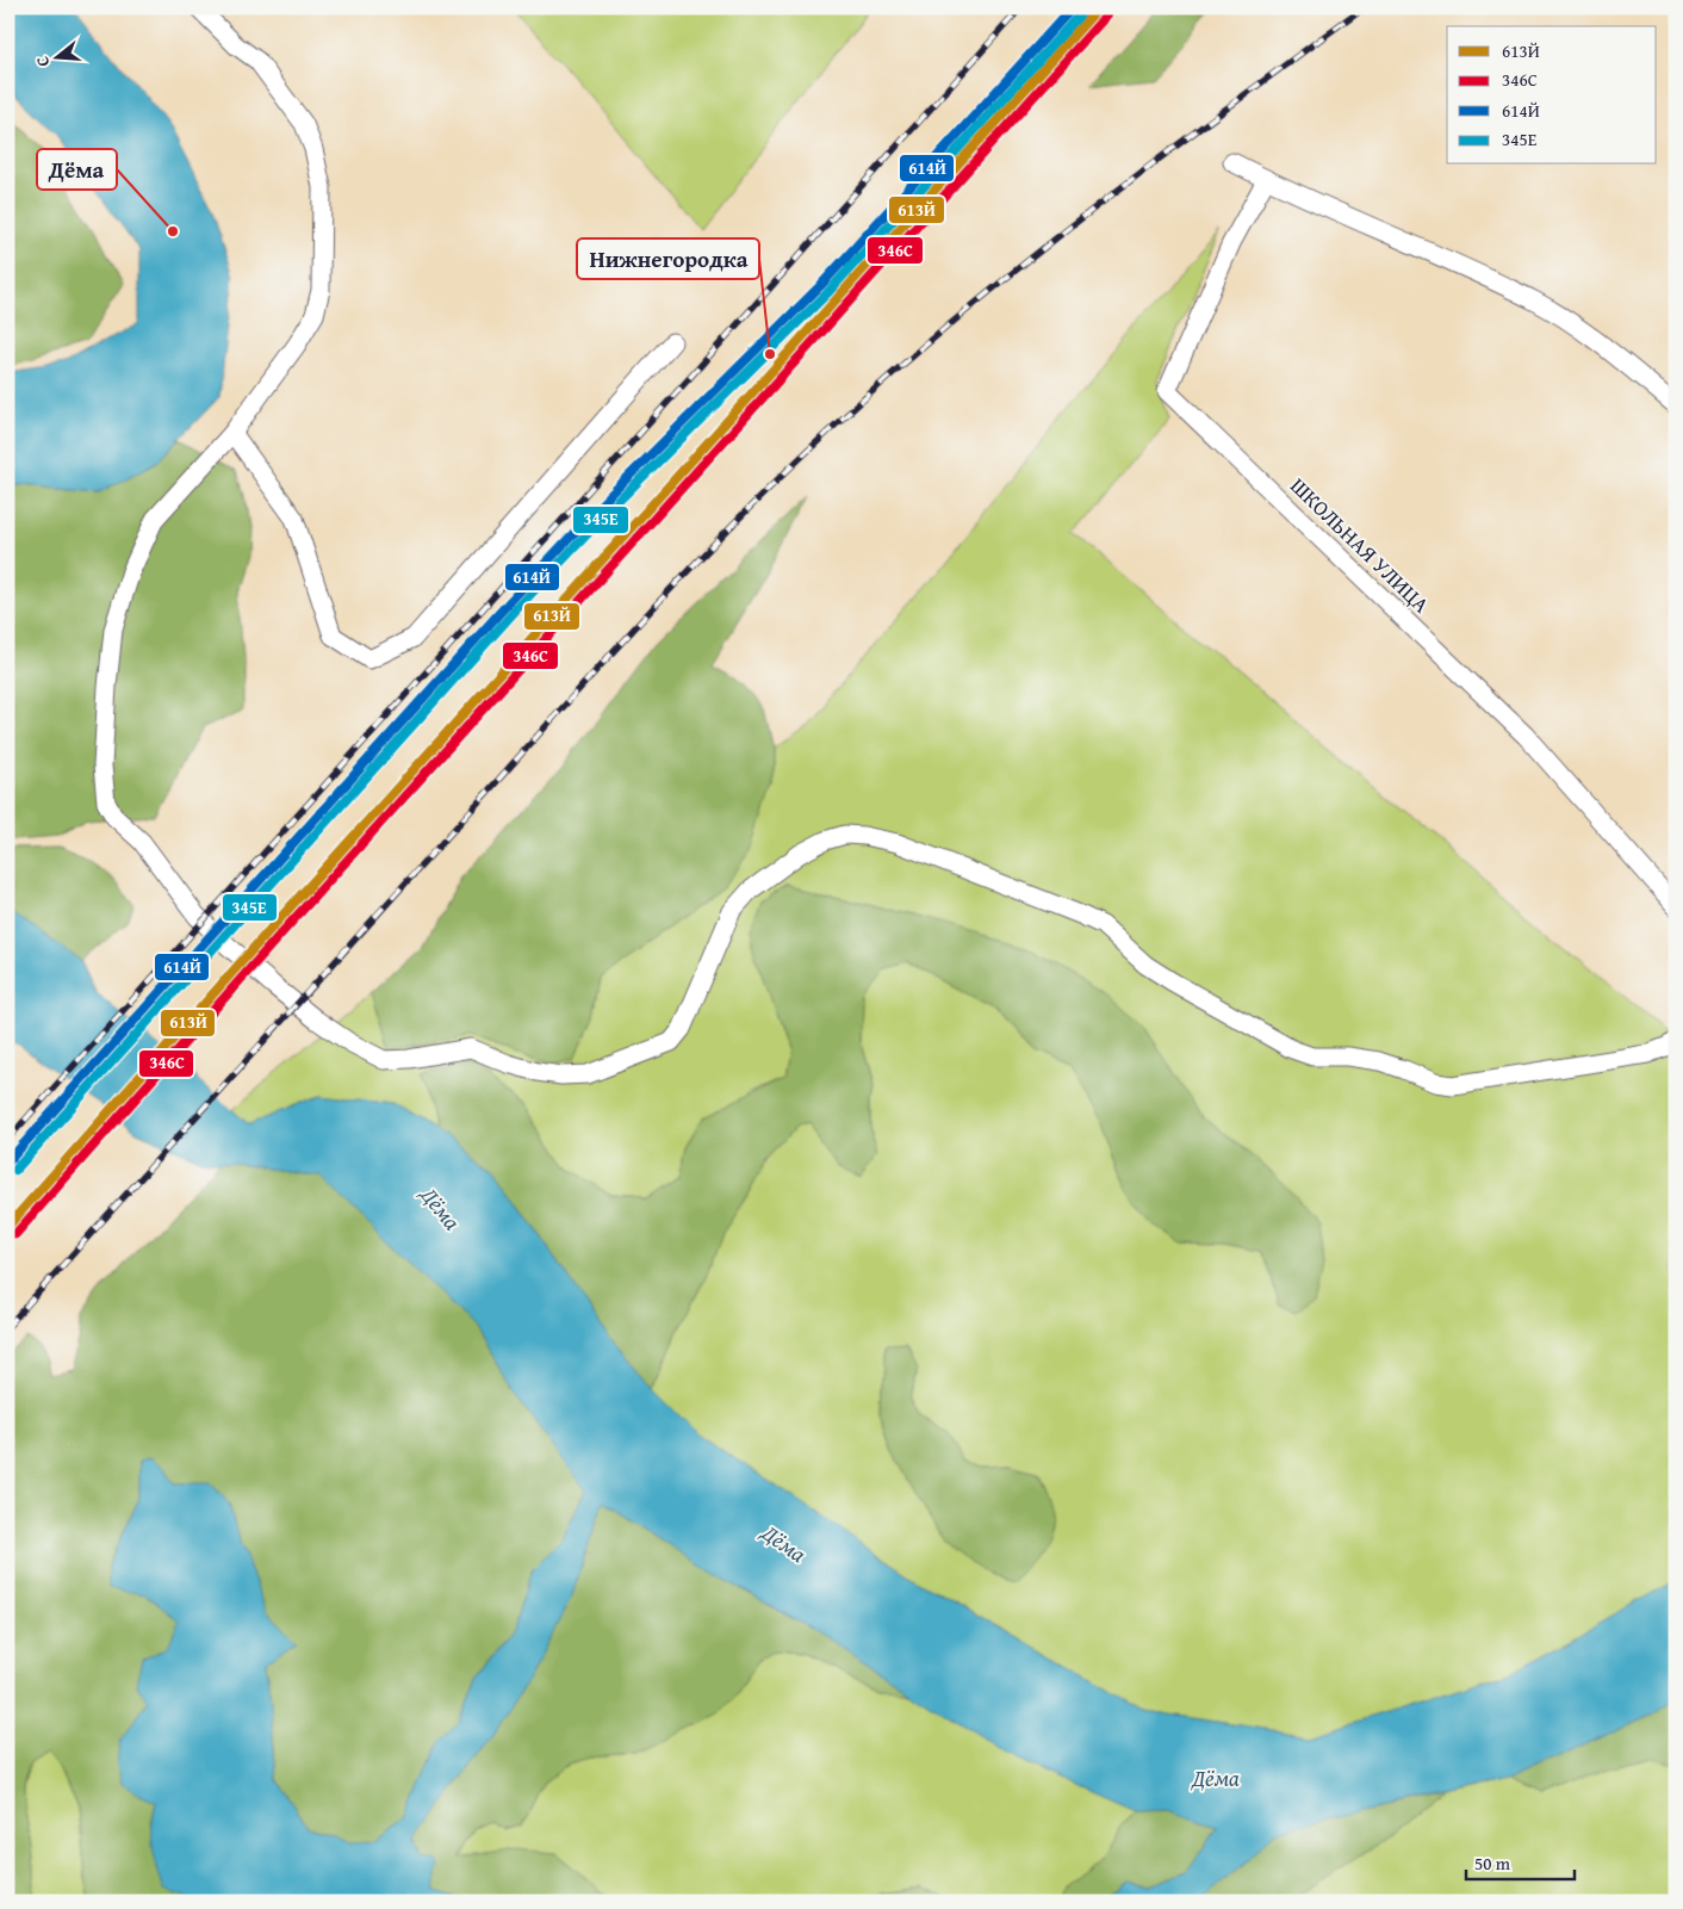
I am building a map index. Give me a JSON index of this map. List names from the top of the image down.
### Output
{
  "streets": {
    "street": ["ШКОЛЬНАЯ УЛИЦА"]
  },
  "water": ["Дёма"],
  "places": ["Дёма", "Нижнегородка"],
  "lines": [
    "transit line 613Й",
    "transit line 614Й",
    "transit line 346С",
    "transit line 345Е"
  ],
  "legend": [
    "613Й",
    "346С",
    "614Й",
    "345Е"
  ],
  "scale_bar": "50 m",
  "north": "left"
}
